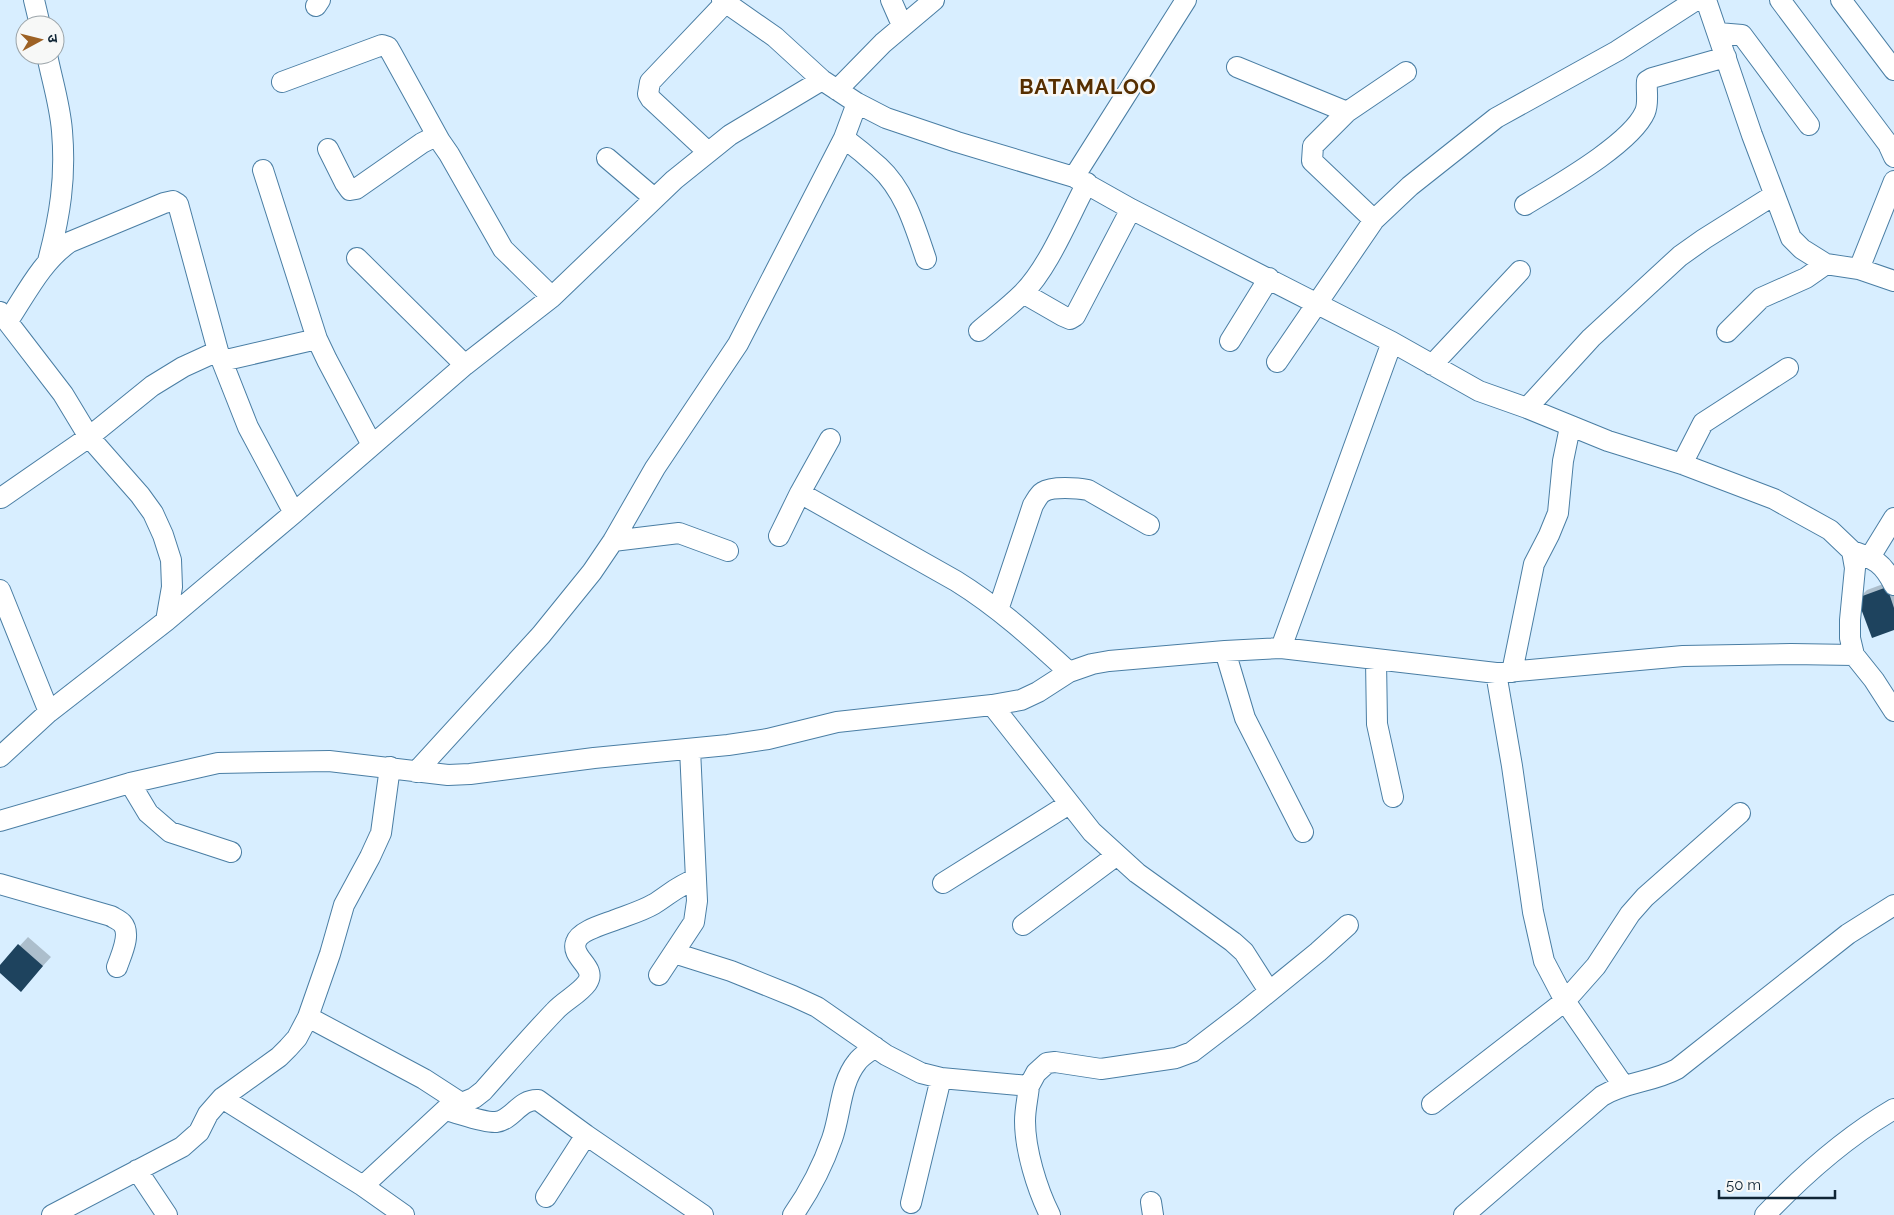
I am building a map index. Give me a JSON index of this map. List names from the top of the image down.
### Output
{
  "districts": ["BATAMALOO"],
  "scale_bar": "50 m",
  "north": "right"
}
